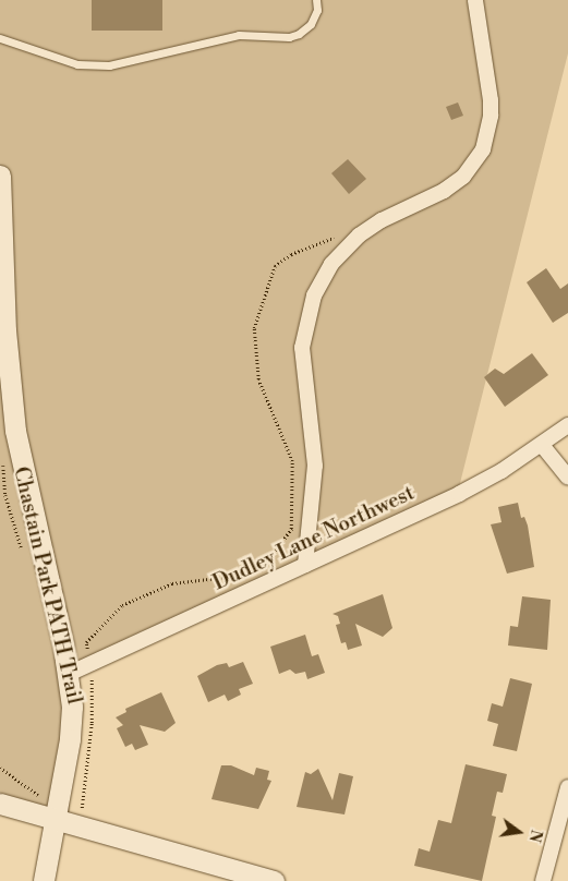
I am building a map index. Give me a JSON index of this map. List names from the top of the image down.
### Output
{
  "streets": {
    "street": ["Dudley Lane Northwest"],
    "path": ["Chastain Park PATH Trail"]
  },
  "crossings": [
    ["Dudley Lane Northwest", "Chastain Park PATH Trail"]
  ],
  "north": "right"
}
